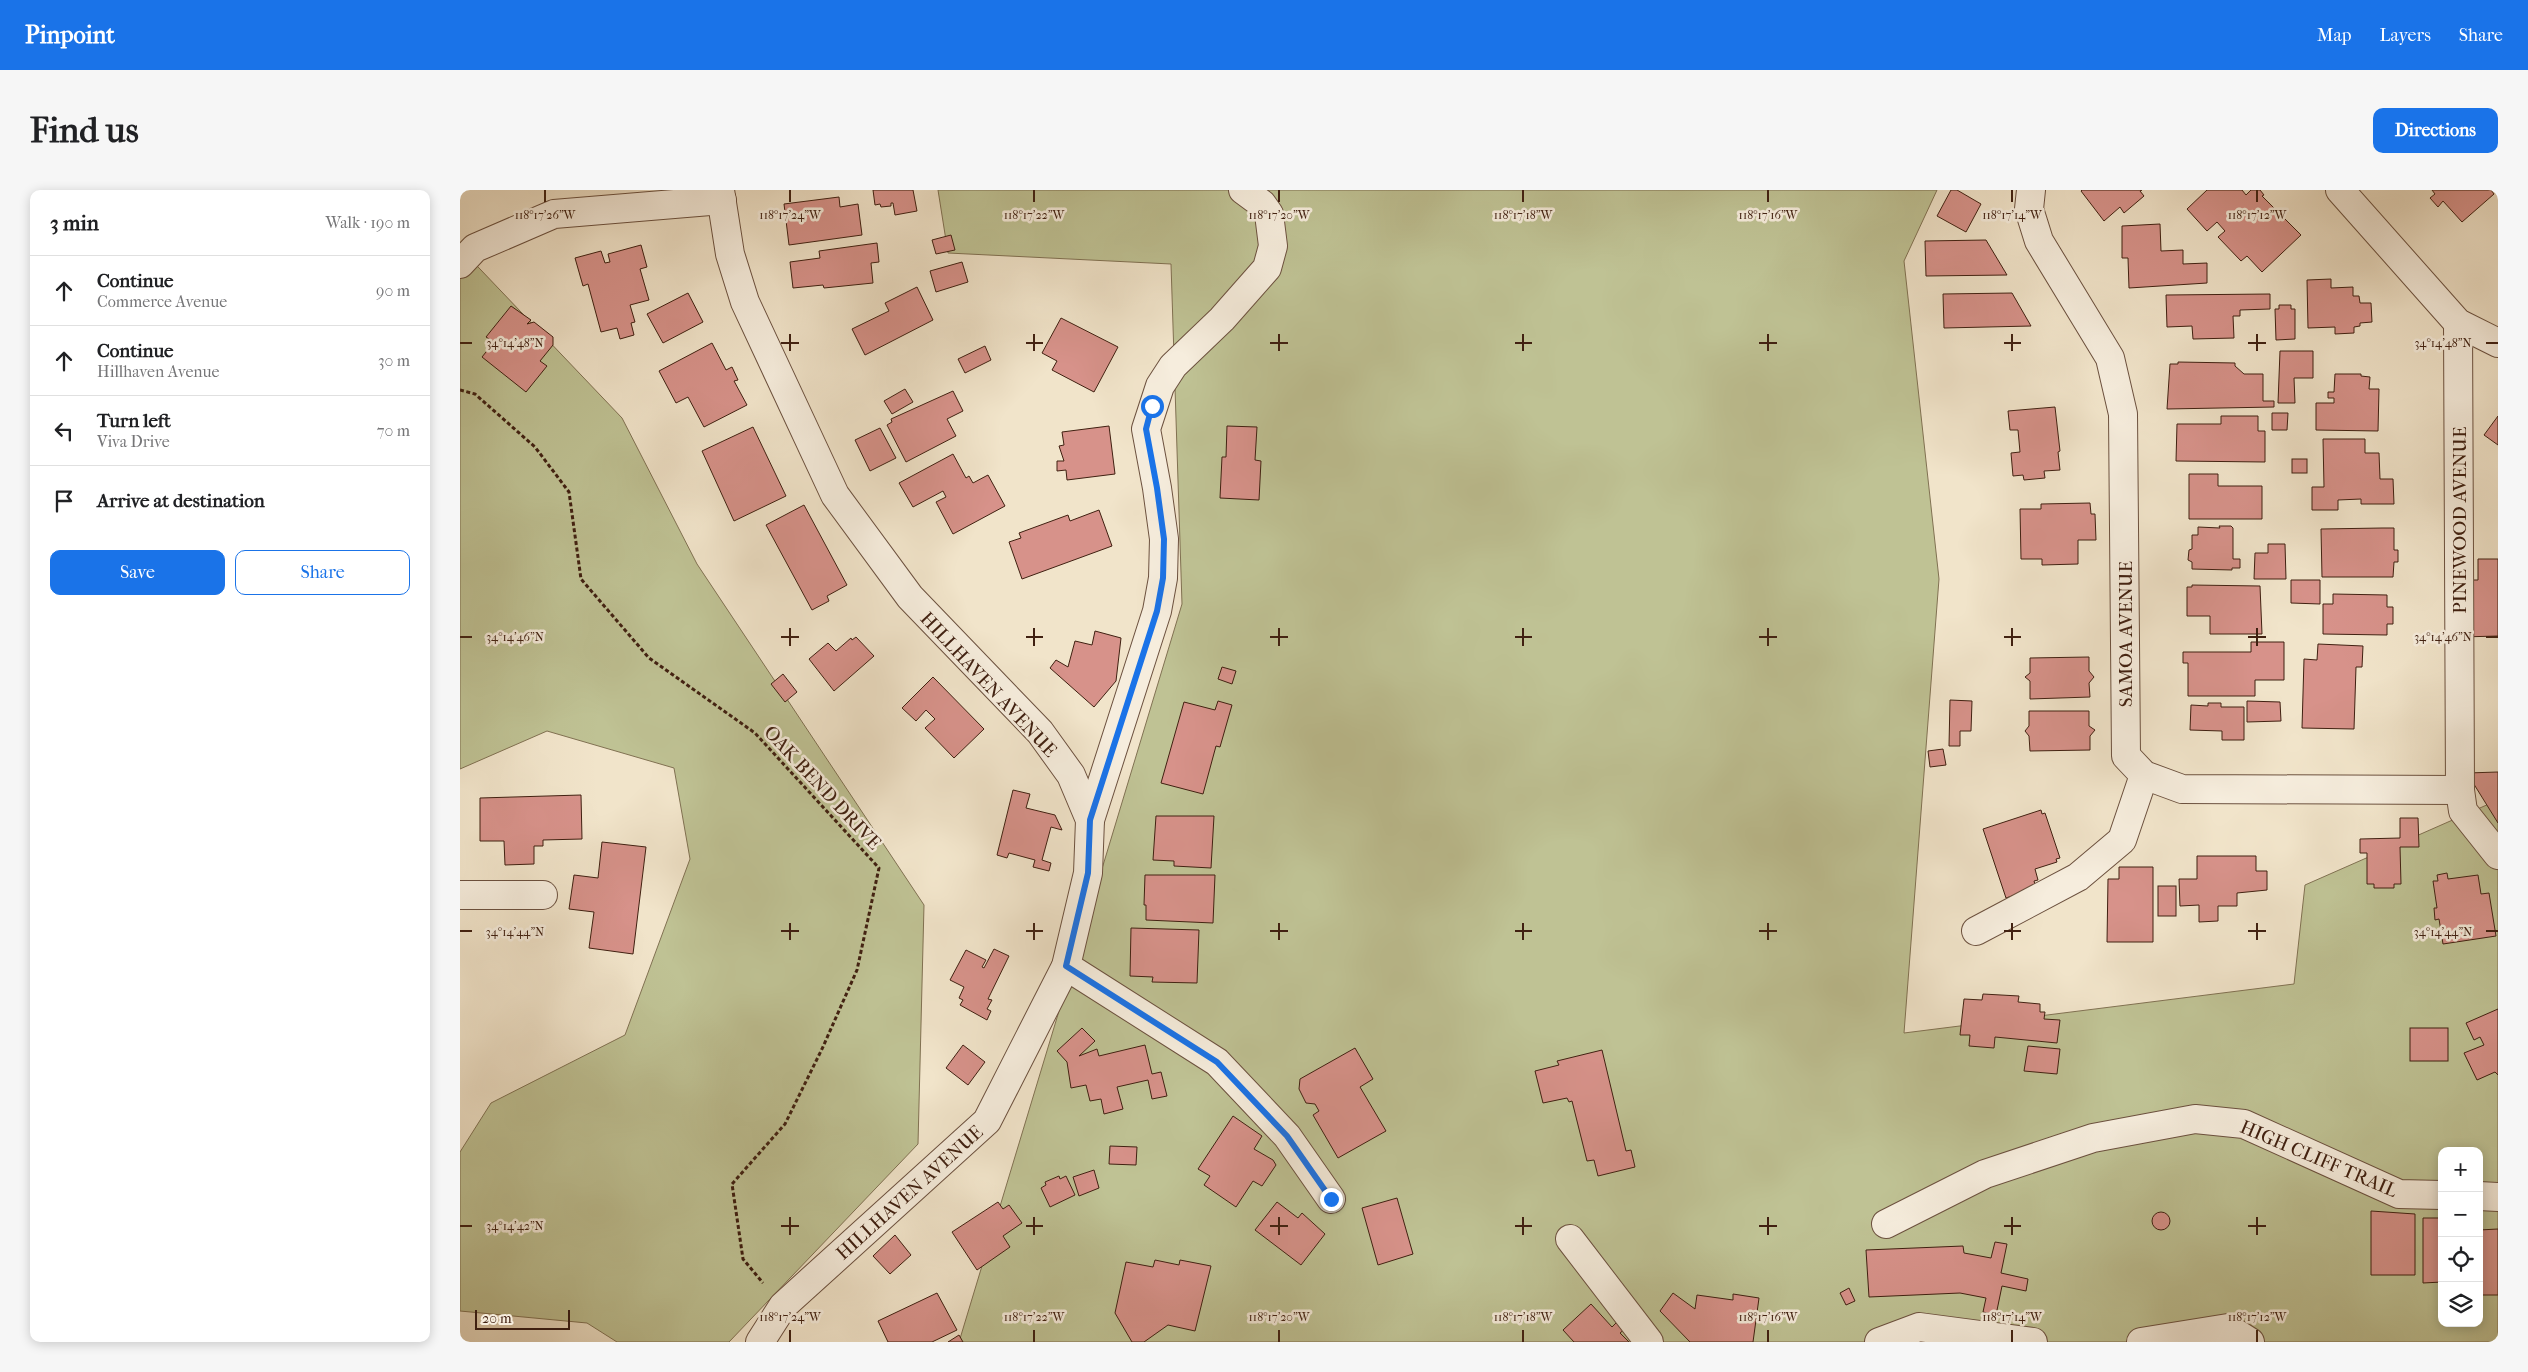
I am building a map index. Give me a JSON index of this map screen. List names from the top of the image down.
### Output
{
  "streets": {
    "street": [
      "PINEWOOD AVENUE",
      "SAMOA AVENUE",
      "HILLHAVEN AVENUE",
      "HIGH CLIFF TRAIL"
    ],
    "path": ["OAK BEND DRIVE"]
  },
  "crossings": [
    ["PINEWOOD AVENUE", "SAMOA AVENUE"],
    ["HILLHAVEN AVENUE", "OAK BEND DRIVE"]
  ],
  "scale_bar": "20 m",
  "page": {
    "header": "Pinpoint",
    "nav": ["Map", "Layers", "Share"],
    "buttons": [
      "Directions",
      ["Save", "Share"]
    ],
    "title": "Find us",
    "heading": ["3 min", "Walk · 190 m"],
    "list": [
      ["Continue", "Commerce Avenue", "90 m"],
      ["Continue", "Hillhaven Avenue", "30 m"],
      ["Turn left", "Viva Drive", "70 m"],
      "Arrive at destination"
    ],
    "map_buttons": ["+", "−"],
    "scale": "20 m"
  },
  "coordinates": [
    "118°17'26\"W",
    "118°17'24\"W",
    "118°17'22\"W",
    "118°17'20\"W",
    "118°17'18\"W",
    "118°17'16\"W",
    "118°17'14\"W",
    "118°17'12\"W",
    "34°14'48\"N",
    "34°14'46\"N",
    "34°14'44\"N",
    "34°14'42\"N"
  ]
}
